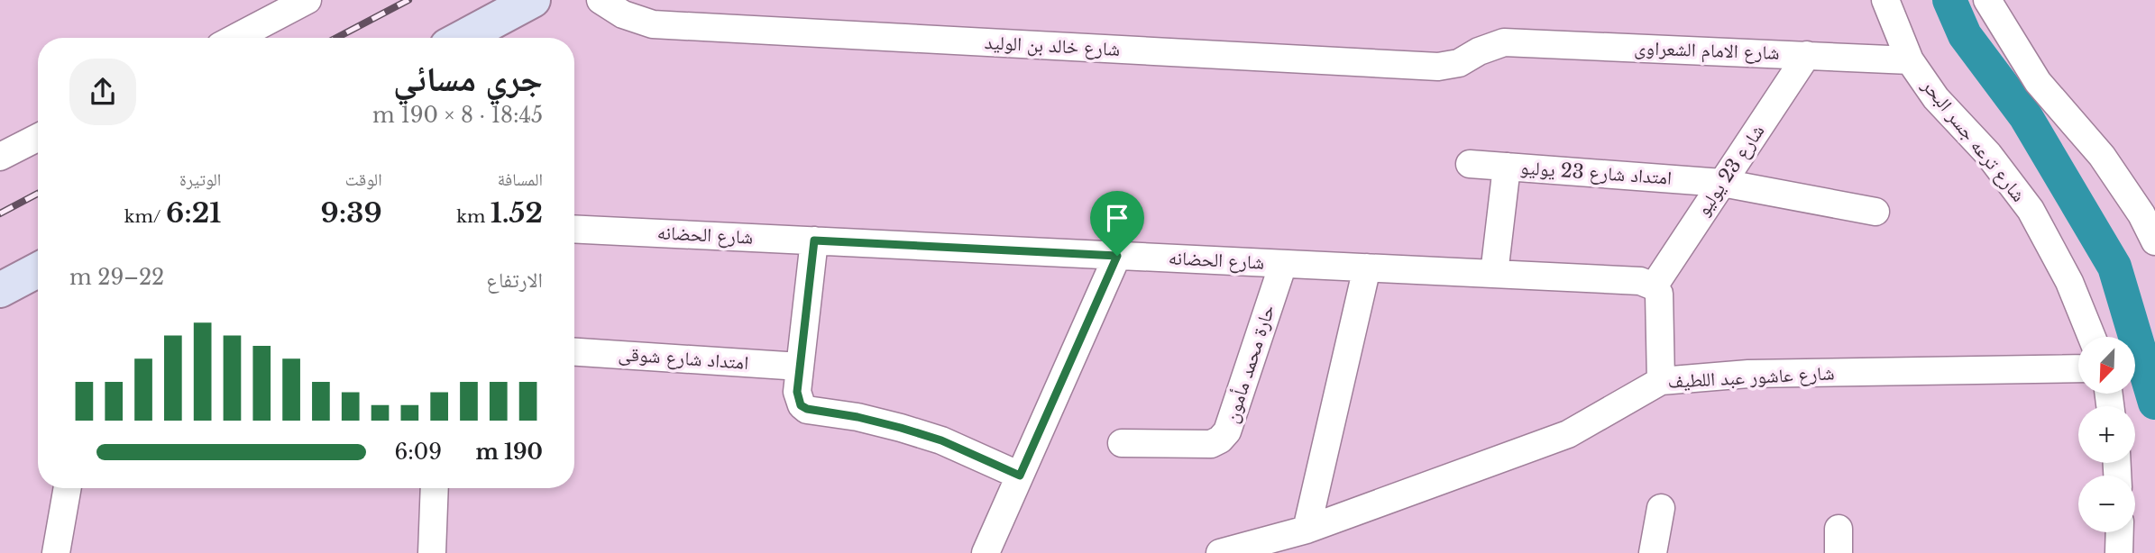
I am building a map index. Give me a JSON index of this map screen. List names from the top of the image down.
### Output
{
  "streets": {
    "street": [
      "شارع خالد بن الوليد",
      "شارع الامام الشعراوى",
      "شارع ترعه جسر البحر",
      "شارع 23 يوليو",
      "امتداد شارع 23 يوليو",
      "شارع الحضانه",
      "امتداد شارع شوقى",
      "حارة محمد مأمون",
      "شارع عاشور عبد اللطيف"
    ]
  },
  "crossings": [
    ["شارع خالد بن الوليد", "شارع الامام الشعراوى"],
    ["شارع الامام الشعراوى", "شارع ترعه جسر البحر"],
    ["شارع الامام الشعراوى", "شارع 23 يوليو"],
    ["شارع 23 يوليو", "امتداد شارع 23 يوليو"],
    ["شارع 23 يوليو", "شارع الحضانه"],
    ["شارع الحضانه", "حارة محمد مأمون"]
  ],
  "north": "bottom left",
  "page": {
    "heading": ["جري مسائي", "18:45 · 8 × 190 m"],
    "stats": [
      ["المسافة", "1.52 km"],
      ["الوقت", "9:39"],
      ["الوتيرة", "6:21 /km"]
    ],
    "chart": ["الارتفاع", "22–29 m"],
    "map_buttons": ["+", "−"],
    "list": [
      {
        "name": "190 m",
        "note": "6:09"
      }
    ]
  }
}
